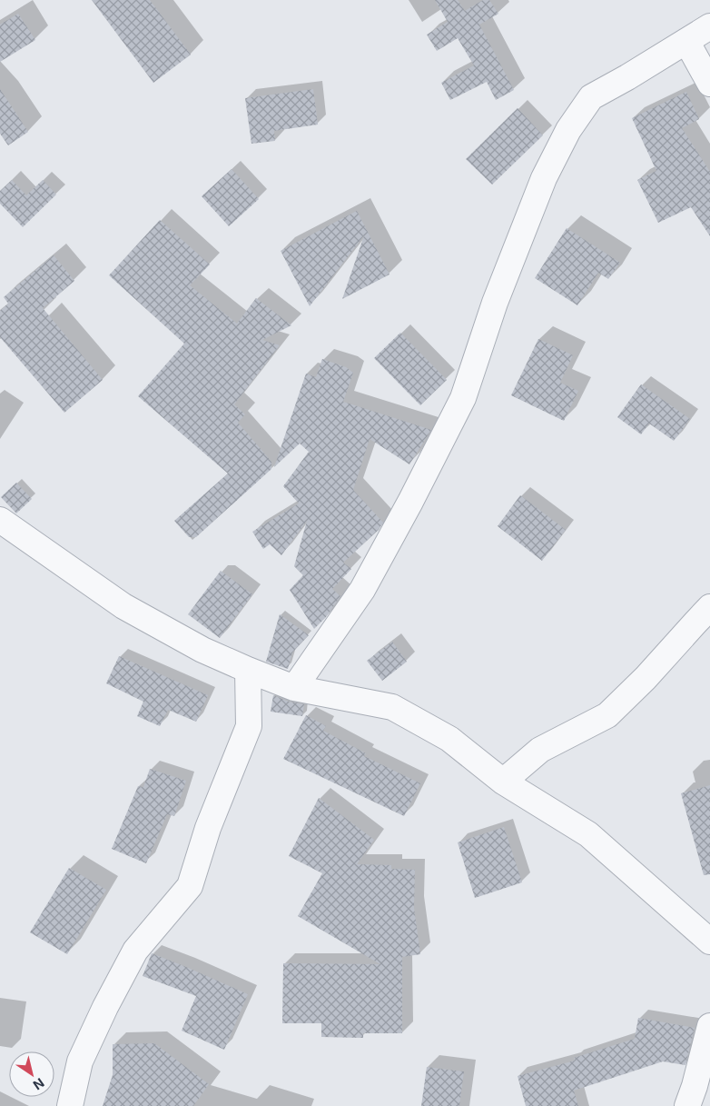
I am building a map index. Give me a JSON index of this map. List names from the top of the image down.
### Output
{
  "north": "bottom right"
}
